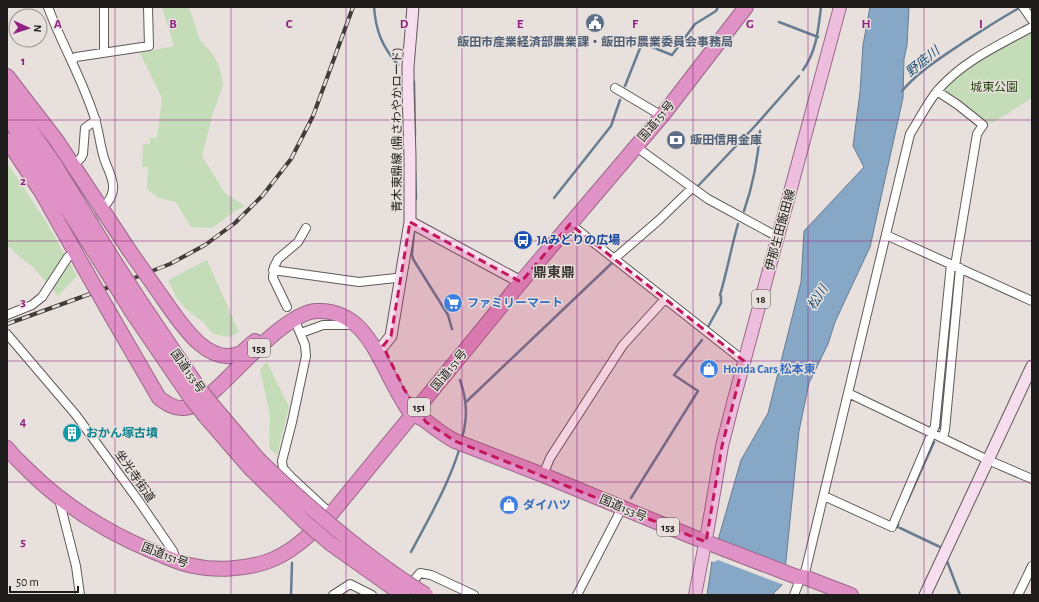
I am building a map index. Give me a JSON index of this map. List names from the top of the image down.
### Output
{
  "streets": {
    "highway": [
      "国道151号",
      "153",
      "国道153号",
      "151"
    ],
    "main road": ["伊那生田飯田線", "18"],
    "street": ["青木東鼎線 (鼎さわやかロード)", "坐光寺街道"]
  },
  "crossings": [
    ["国道151号", "青木東鼎線 (鼎さわやかロード)"],
    ["国道151号", "153"],
    ["国道151号", "国道153号"],
    ["国道151号", "坐光寺街道"],
    ["伊那生田飯田線", "国道153号"],
    ["153", "国道153号"]
  ],
  "districts": ["鼎東鼎"],
  "water": ["野底川", "松川"],
  "parks": ["城東公園"],
  "places": {
    "public building": ["飯田市産業経済部農業課・飯田市農業委員会事務局"],
    "bank": ["飯田信用金庫"],
    "bus stop": ["JAみどりの広場"],
    "supermarket": ["ファミリーマート"],
    "shop": ["Honda Cars 松本東", "ダイハツ"],
    "building": ["おかん塚古墳"]
  },
  "scale_bar": "50 m",
  "north": "right",
  "grid": {
    "columns": [
      "A",
      "B",
      "C",
      "D",
      "E",
      "F",
      "G",
      "H",
      "I"
    ],
    "rows": [
      "1",
      "2",
      "3",
      "4",
      "5"
    ]
  }
}
